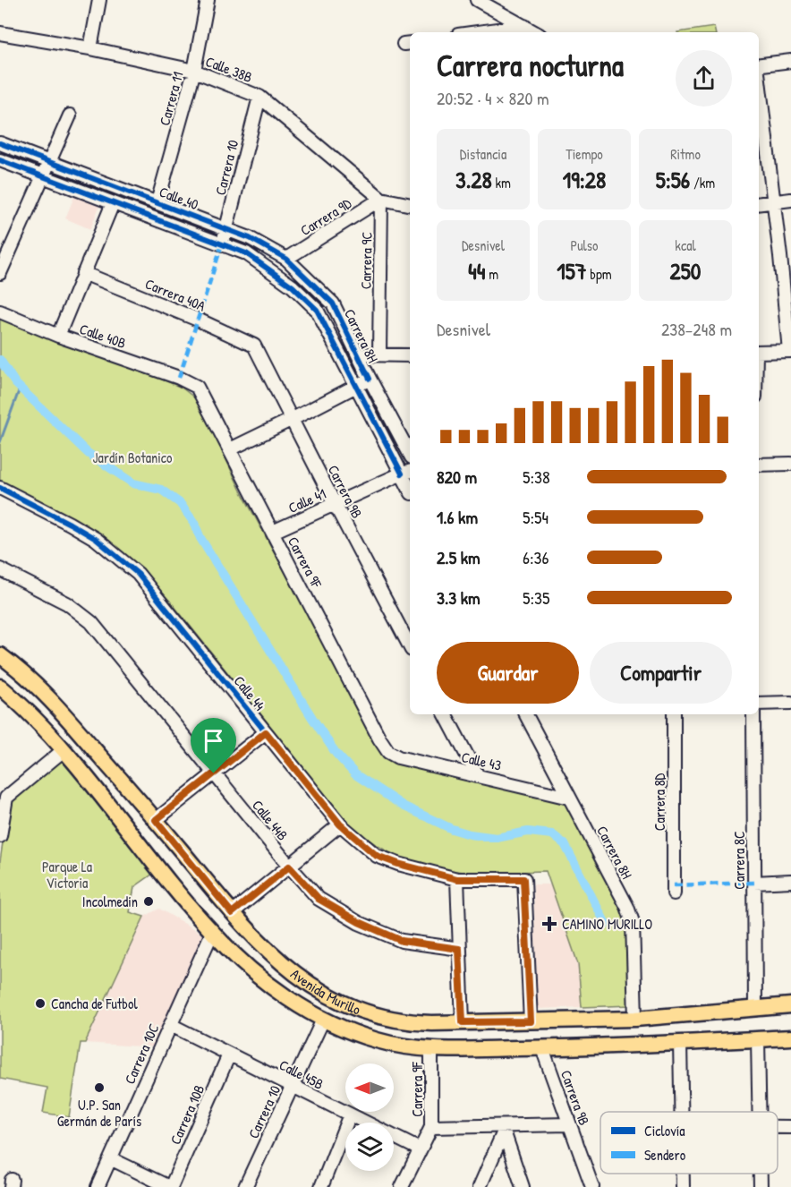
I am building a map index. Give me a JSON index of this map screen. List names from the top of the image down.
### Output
{
  "streets": {
    "main road": ["Avenida Murillo"],
    "street": [
      "Calle 38B",
      "Carrera 11",
      "Carrera 10",
      "Calle 40",
      "Carrera 9D",
      "Carrera 9C",
      "Carrera 40A",
      "Calle 40B",
      "Carrera 8H",
      "Carrera 9B",
      "Calle 41",
      "Carrera 9F",
      "Calle 44",
      "Calle 43",
      "Carrera 8D",
      "Calle 44B",
      "Carrera 8C",
      "Carrera 10C",
      "Calle 45B",
      "Carrera 10B"
    ]
  },
  "crossings": [
    ["Calle 38B", "Carrera 11"],
    ["Calle 38B", "Carrera 10"],
    ["Calle 38B", "Carrera 9D"],
    ["Calle 38B", "Carrera 9C"],
    ["Carrera 11", "Calle 40"],
    ["Carrera 10", "Calle 40"],
    ["Carrera 10", "Avenida Murillo"],
    ["Carrera 10", "Calle 45B"],
    ["Calle 40", "Carrera 9D"],
    ["Calle 40", "Carrera 8H"],
    ["Carrera 9D", "Carrera 9C"],
    ["Carrera 40A", "Carrera 9B"],
    ["Calle 40B", "Carrera 9F"],
    ["Carrera 8H", "Calle 41"],
    ["Carrera 8H", "Calle 43"],
    ["Carrera 8H", "Avenida Murillo"],
    ["Carrera 9B", "Calle 41"],
    ["Carrera 9B", "Avenida Murillo"],
    ["Calle 41", "Carrera 9F"],
    ["Carrera 9F", "Calle 43"],
    ["Carrera 9F", "Avenida Murillo"],
    ["Carrera 9F", "Calle 45B"],
    ["Calle 44", "Avenida Murillo"],
    ["Carrera 8C", "Avenida Murillo"],
    ["Avenida Murillo", "Carrera 10C"],
    ["Carrera 10C", "Calle 45B"],
    ["Calle 45B", "Carrera 10B"]
  ],
  "parks": ["Jardín Botanico", "Parque La Victoria"],
  "places": {
    "other": ["Incolmedin", "Cancha de Futbol", "U.P. San Germán de París"],
    "health": ["CAMINO MURILLO"]
  },
  "legend": ["Ciclovía", "Sendero"],
  "north": "left",
  "page": {
    "heading": ["Carrera nocturna", "20:52 · 4 × 820 m"],
    "stats": [
      ["Distancia", "3.28 km"],
      ["Tiempo", "19:28"],
      ["Ritmo", "5:56 /km"],
      ["Desnivel", "44 m"],
      ["Pulso", "157 bpm"],
      ["kcal", "250"]
    ],
    "chart": ["Desnivel", "238–248 m"],
    "list": [
      {
        "name": "820 m",
        "note": "5:38"
      },
      {
        "name": "1.6 km",
        "note": "5:54"
      },
      {
        "name": "2.5 km",
        "note": "6:36"
      },
      {
        "name": "3.3 km",
        "note": "5:35"
      }
    ],
    "buttons": ["Guardar", "Compartir"]
  }
}
